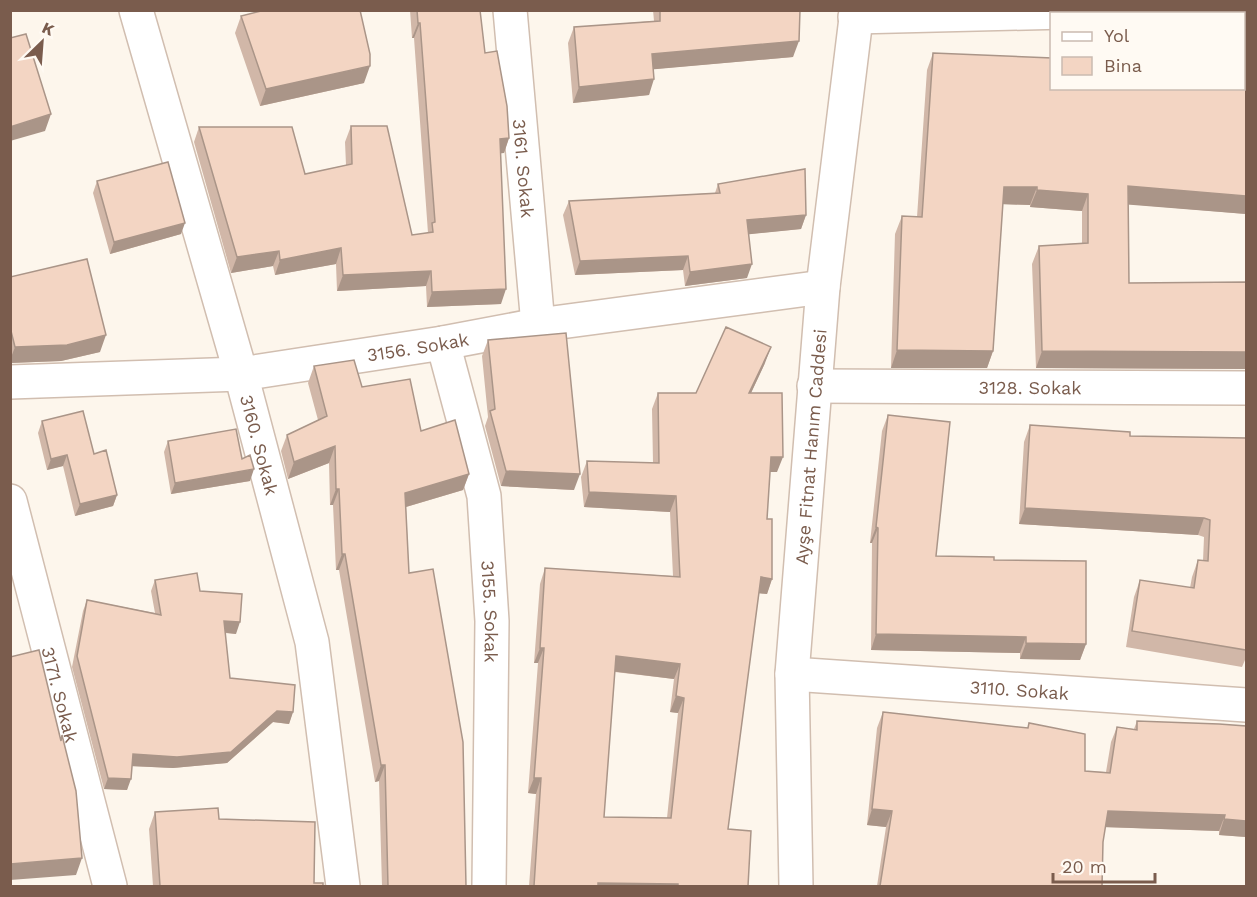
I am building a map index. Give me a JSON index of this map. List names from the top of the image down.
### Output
{
  "streets": {
    "street": [
      "3161. Sokak",
      "3156. Sokak",
      "3128. Sokak",
      "3160. Sokak",
      "Ayşe Fitnat Hanım Caddesi",
      "3155. Sokak",
      "3110. Sokak",
      "3171. Sokak"
    ]
  },
  "crossings": [
    ["3161. Sokak", "3156. Sokak"],
    ["3156. Sokak", "3160. Sokak"],
    ["3156. Sokak", "Ayşe Fitnat Hanım Caddesi"],
    ["3156. Sokak", "3155. Sokak"],
    ["3128. Sokak", "Ayşe Fitnat Hanım Caddesi"],
    ["Ayşe Fitnat Hanım Caddesi", "3110. Sokak"]
  ],
  "legend": ["Yol", "Bina"],
  "scale_bar": "20 m",
  "north": "top right"
}
